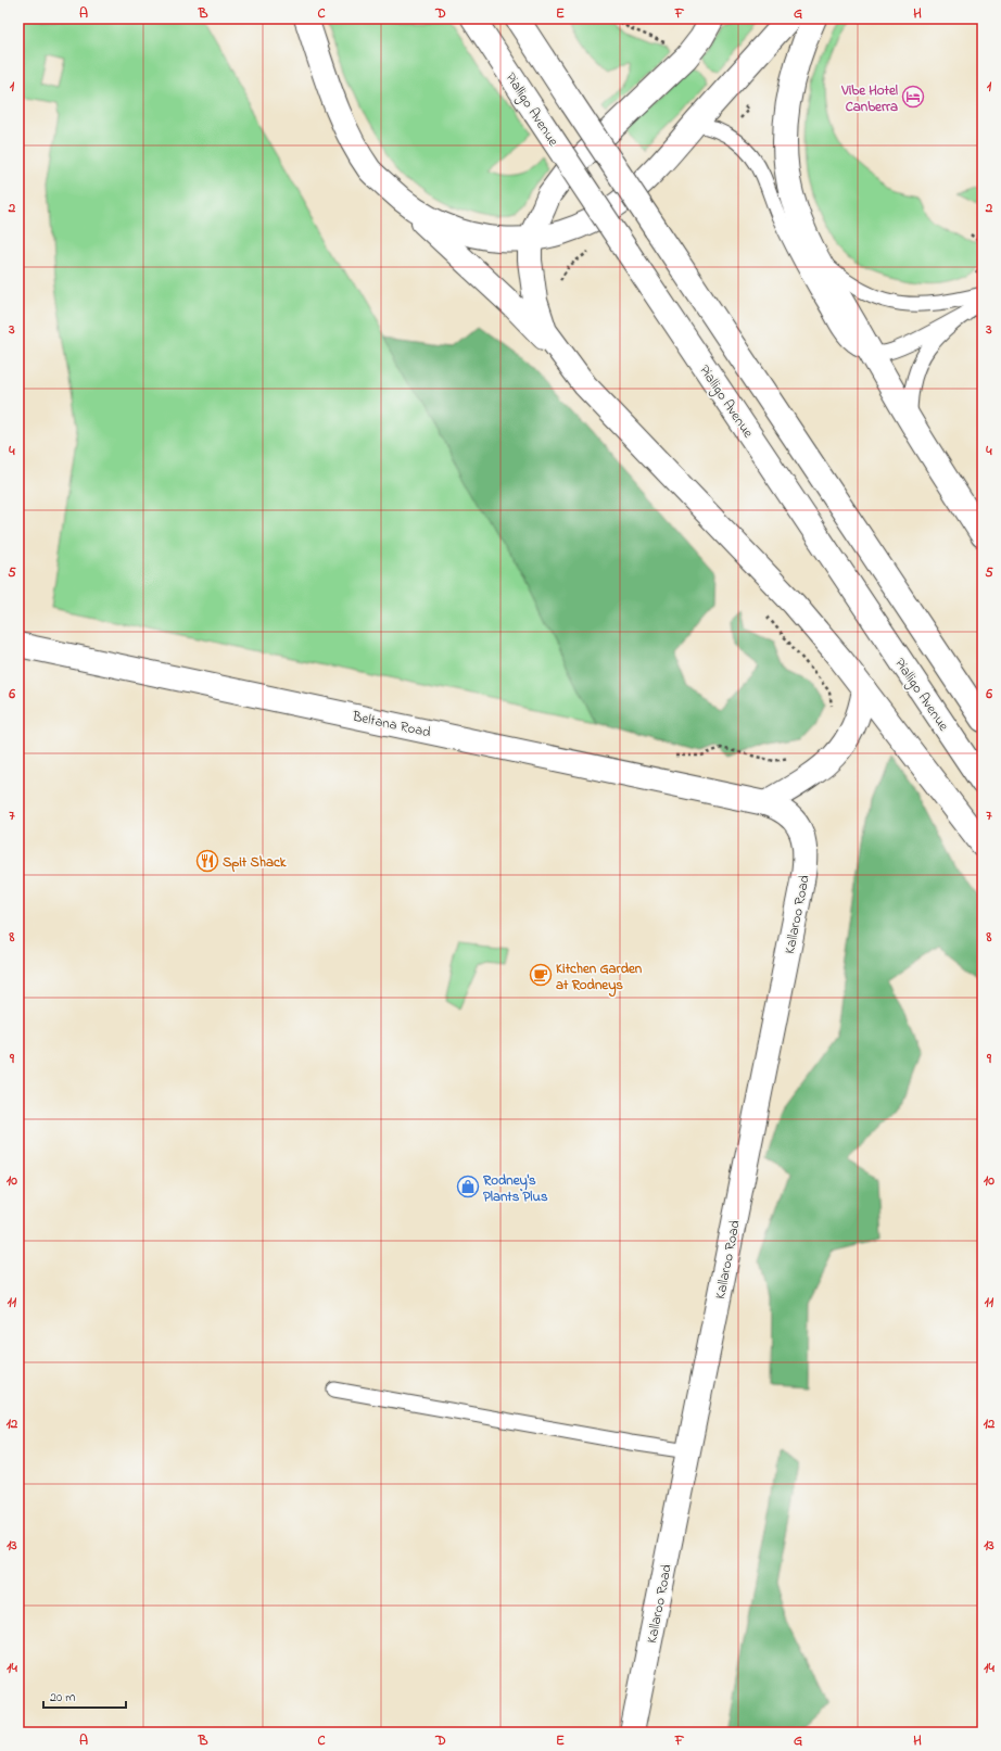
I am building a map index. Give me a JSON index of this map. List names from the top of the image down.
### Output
{
  "streets": {
    "main road": ["Pialligo Avenue", "Beltana Road", "Kallaroo Road"]
  },
  "crossings": [
    ["Beltana Road", "Kallaroo Road"]
  ],
  "places": {
    "hotel": ["Vibe Hotel Canberra"],
    "restaurant": ["Spit Shack"],
    "cafe": ["Kitchen Garden at Rodneys"],
    "shop": ["Rodney's Plants Plus"]
  },
  "scale_bar": "20 m",
  "grid": {
    "columns": [
      "A",
      "B",
      "C",
      "D",
      "E",
      "F",
      "G",
      "H"
    ],
    "rows": [
      "1",
      "2",
      "3",
      "4",
      "5",
      "6",
      "7",
      "8",
      "9",
      "10",
      "11",
      "12",
      "13",
      "14"
    ]
  }
}
